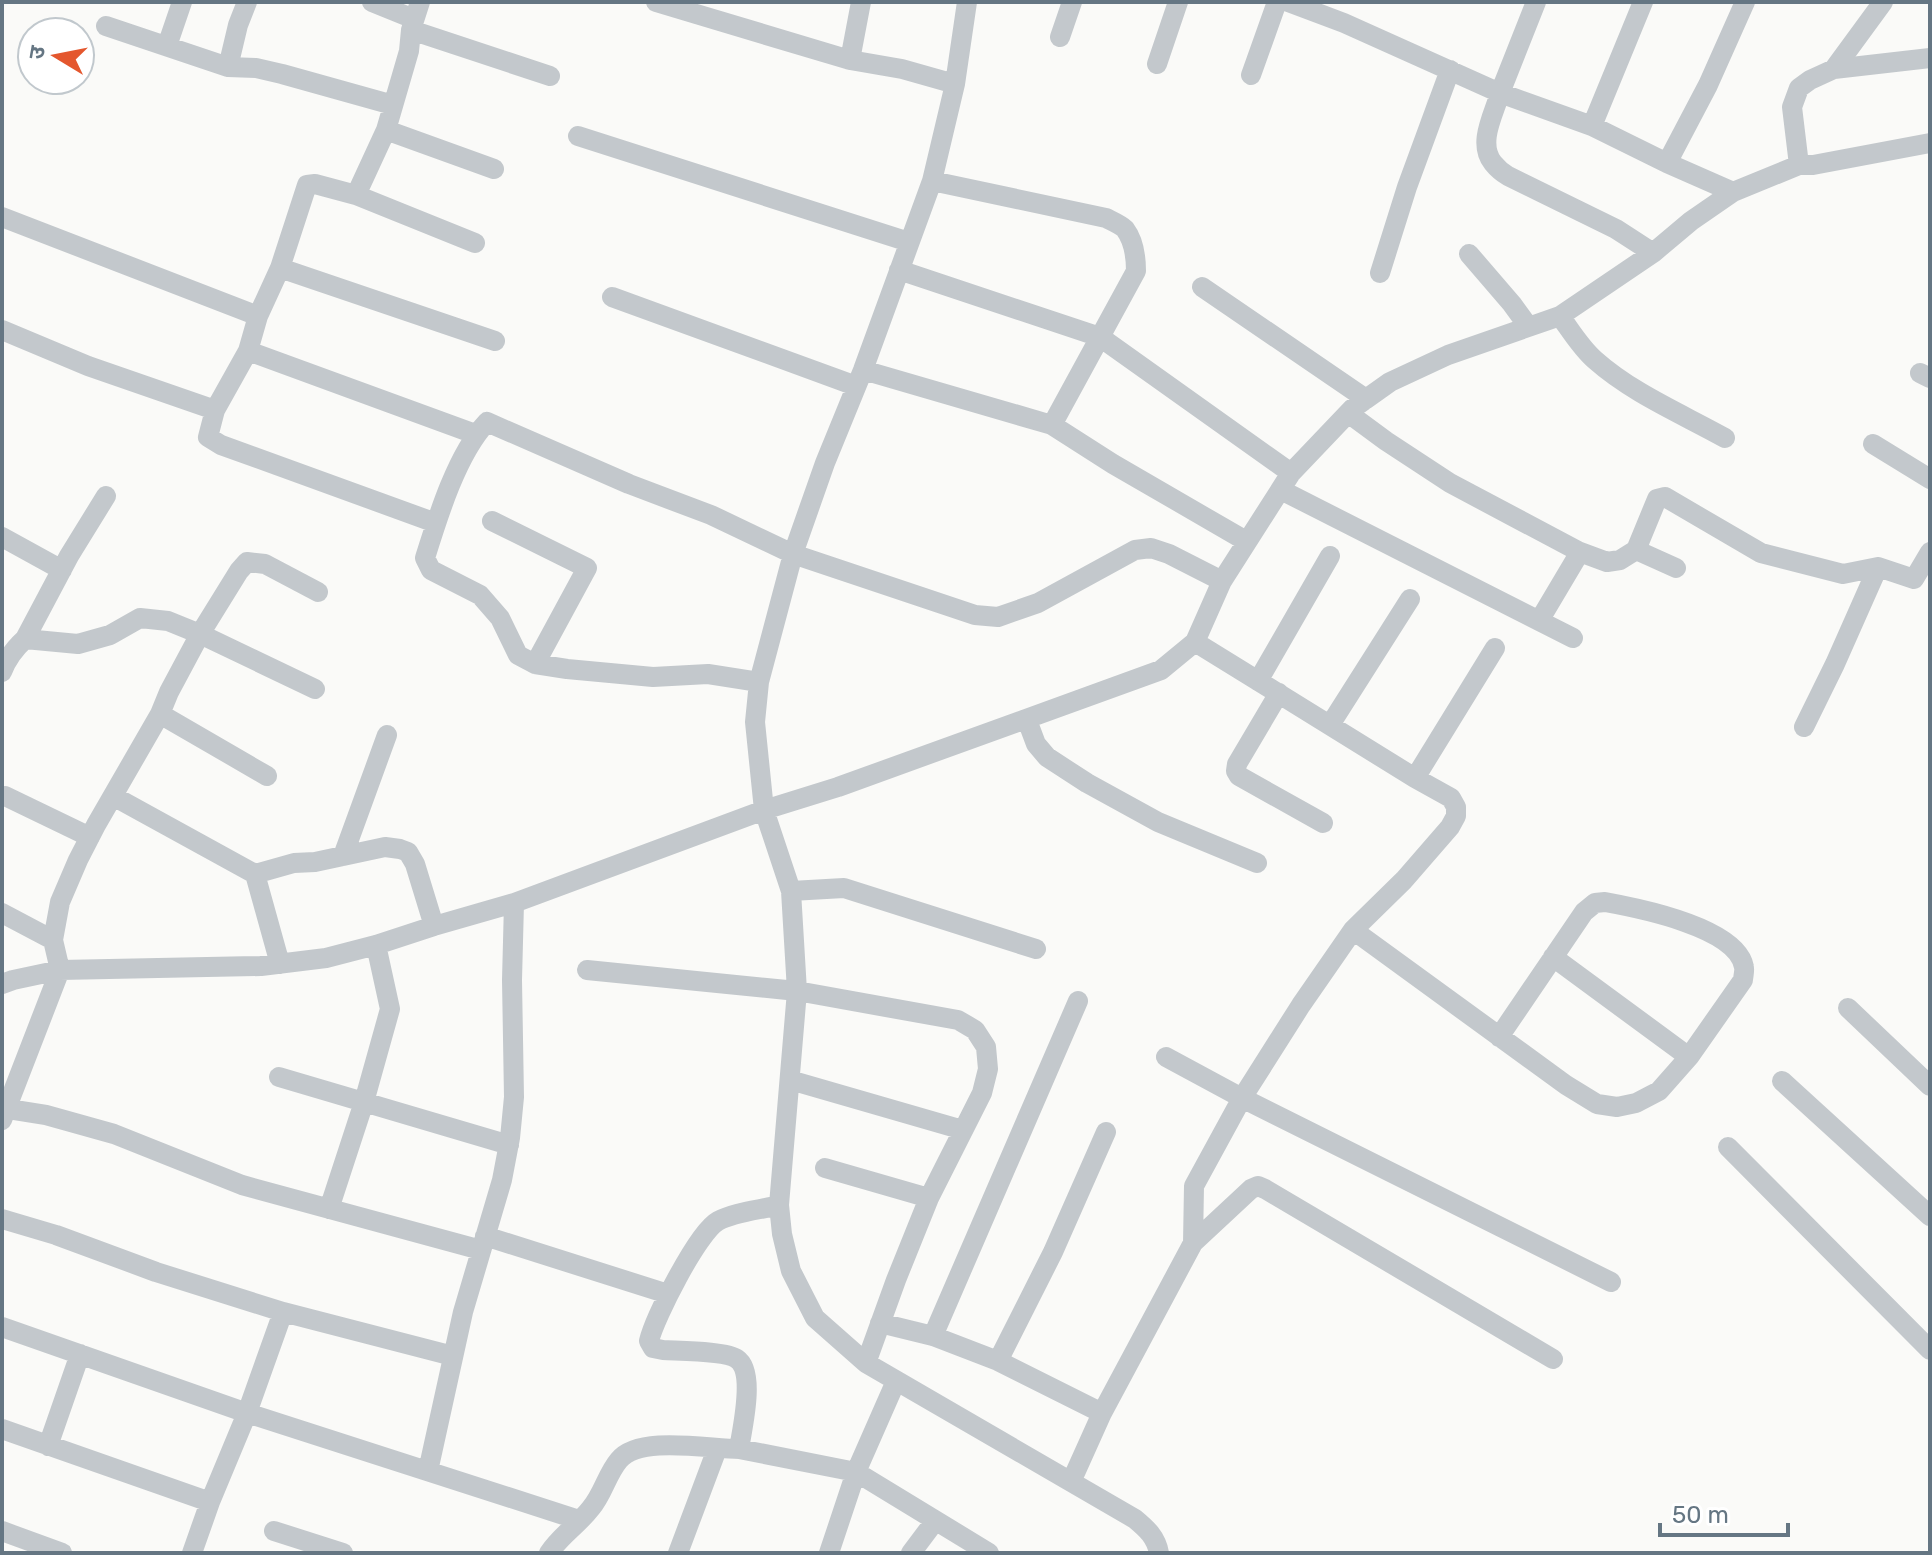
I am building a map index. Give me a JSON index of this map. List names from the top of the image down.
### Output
{
  "scale_bar": "50 m",
  "north": "left"
}
